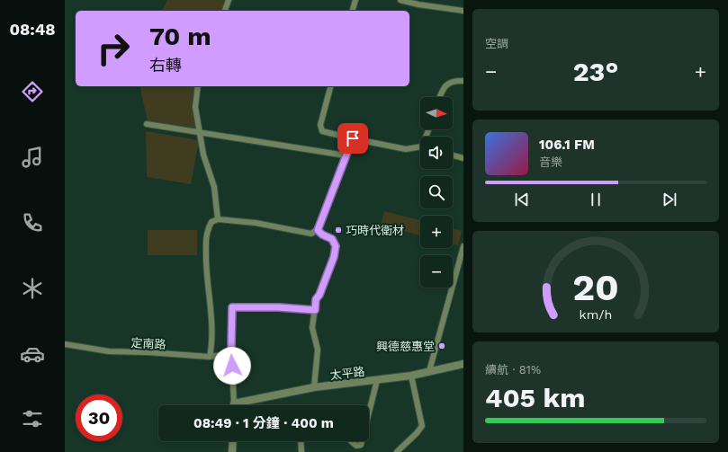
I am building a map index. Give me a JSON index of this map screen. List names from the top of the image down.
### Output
{
  "streets": {
    "street": ["定南路", "太平路"]
  },
  "places": ["巧時代衛材", "興德慈惠堂"],
  "north": "right",
  "page": {
    "tabs": "08:48",
    "tile": [
      "空調",
      ["續航 · 81%", "405 km"]
    ],
    "turn": ["70 m", "右轉"],
    "heat": ["−", "23°", "+"],
    "map_buttons": ["+", "−"],
    "song": ["106.1 FM", "音樂"],
    "limit": "30",
    "trip": "08:49 · 1 分鐘 · 400 m",
    "gauge": ["20", "km/h"]
  }
}
